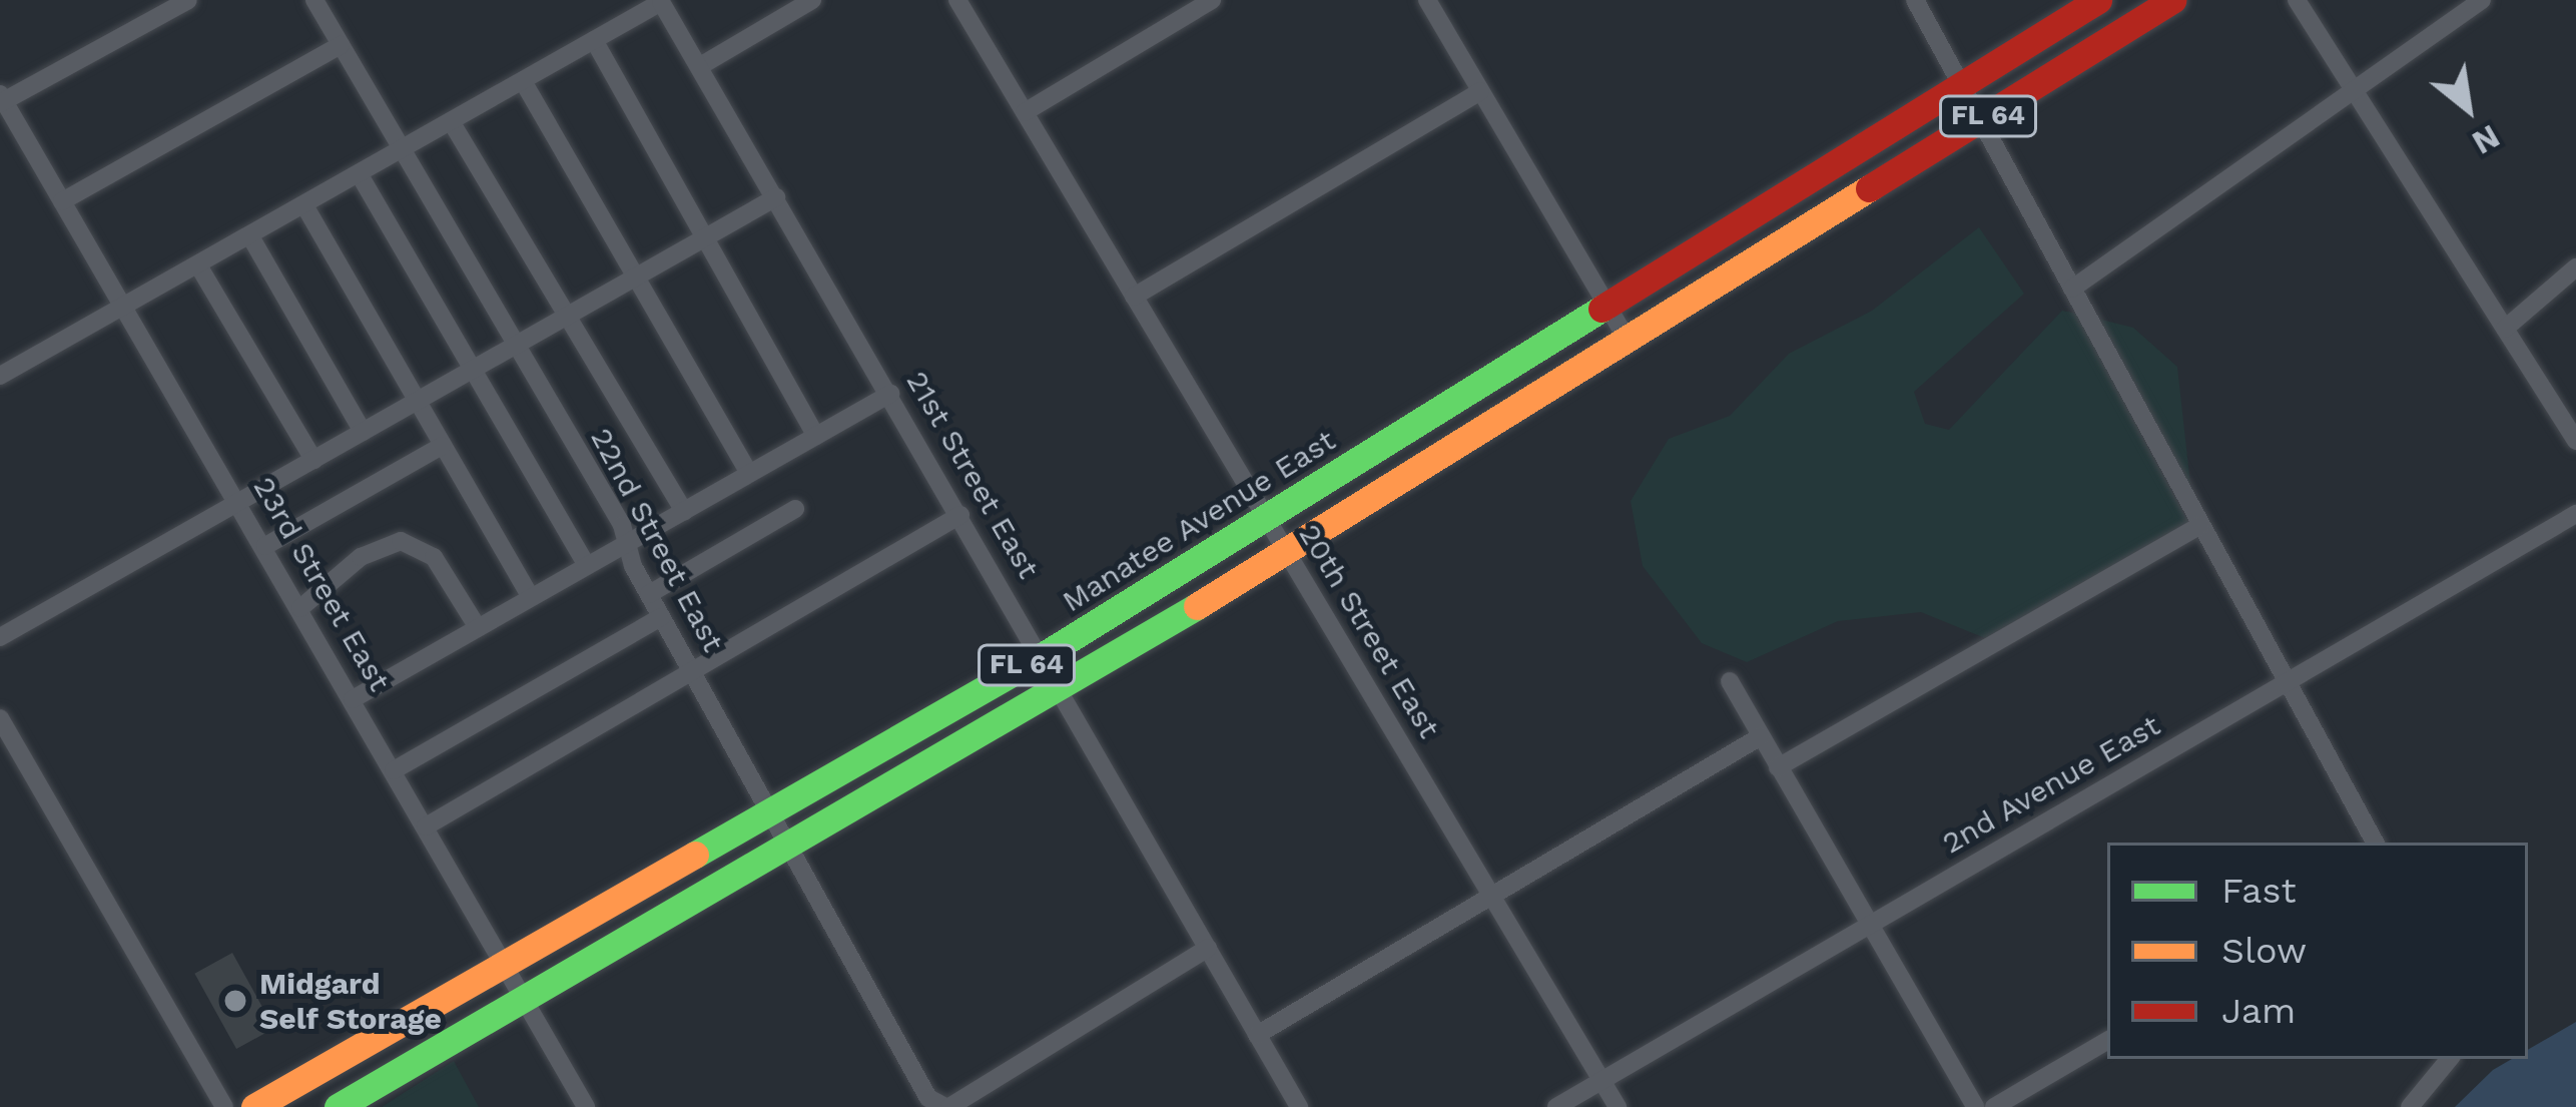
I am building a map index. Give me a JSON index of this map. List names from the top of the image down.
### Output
{
  "streets": {
    "main road": ["FL 64", "Manatee Avenue East"],
    "street": [
      "21st Street East",
      "22nd Street East",
      "23rd Street East",
      "20th Street East",
      "2nd Avenue East"
    ]
  },
  "crossings": [
    ["FL 64", "21st Street East"],
    ["FL 64", "22nd Street East"],
    ["FL 64", "23rd Street East"],
    ["FL 64", "20th Street East"],
    ["21st Street East", "Manatee Avenue East"],
    ["Manatee Avenue East", "22nd Street East"],
    ["Manatee Avenue East", "23rd Street East"],
    ["Manatee Avenue East", "20th Street East"],
    ["20th Street East", "2nd Avenue East"]
  ],
  "places": ["Midgard Self Storage"],
  "legend": ["Fast", "Slow", "Jam"],
  "north": "bottom right"
}
